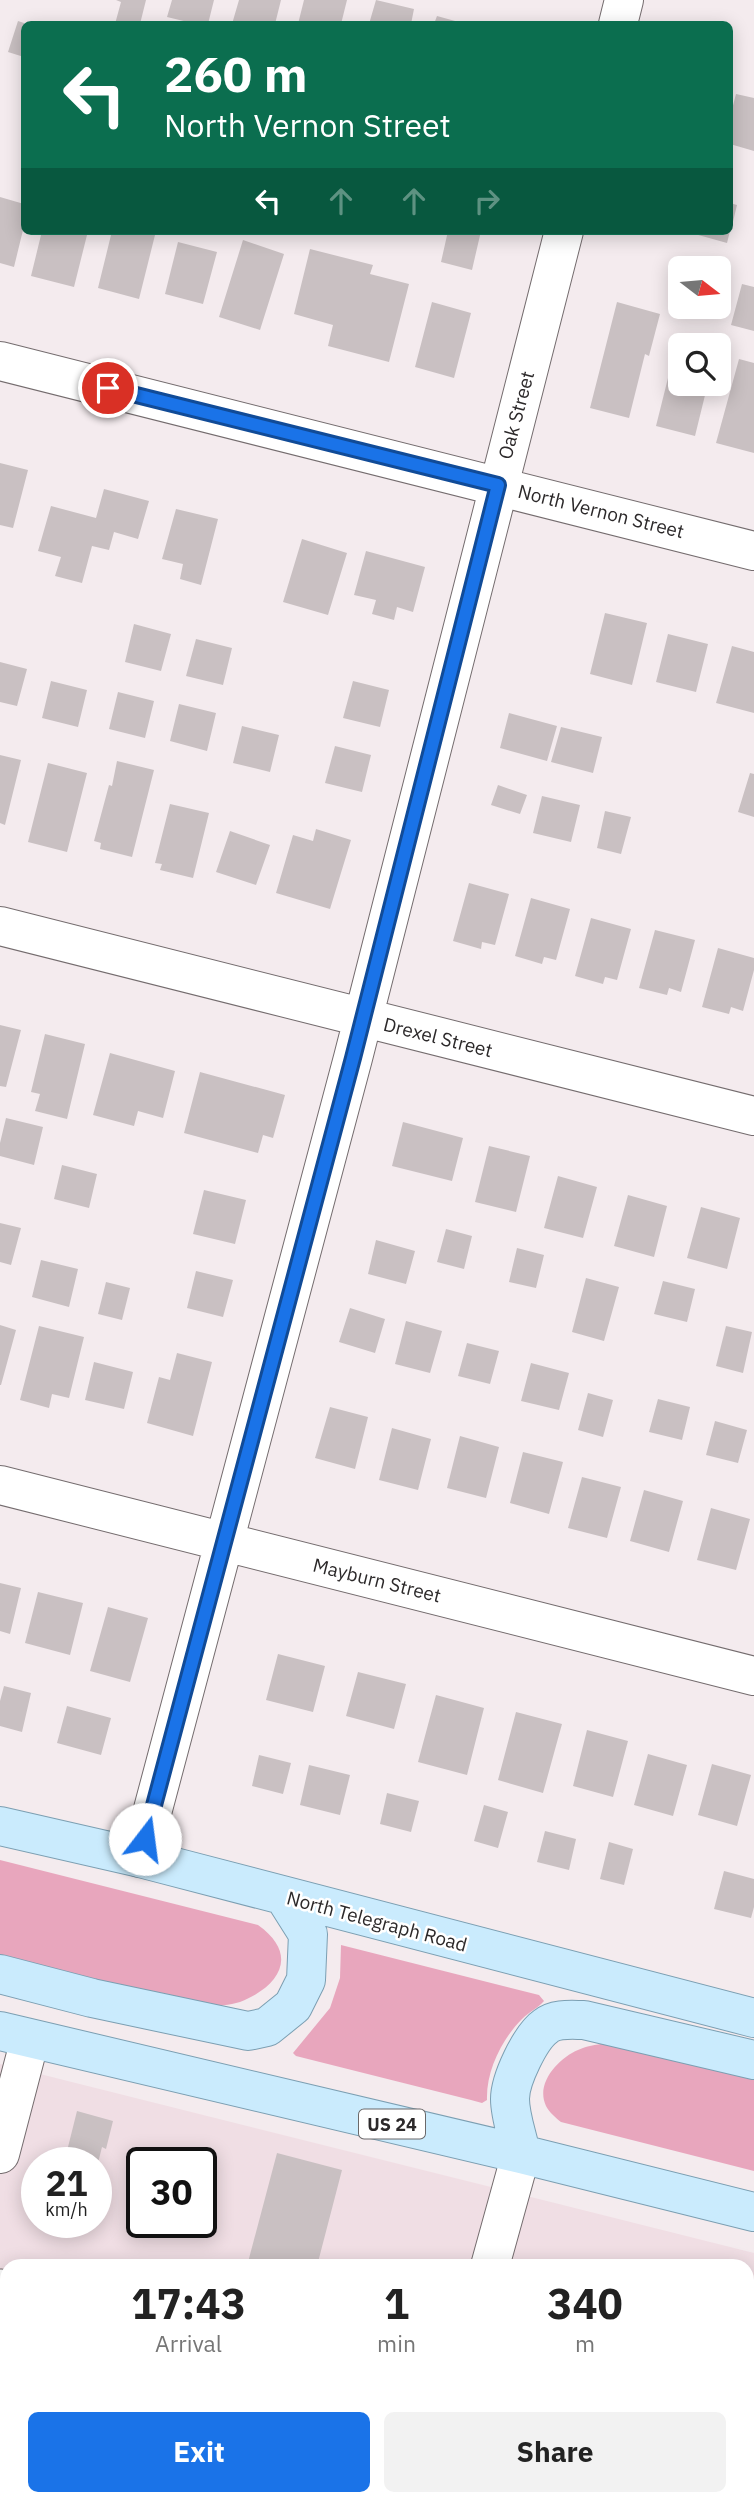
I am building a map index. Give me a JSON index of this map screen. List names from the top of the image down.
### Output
{
  "streets": {
    "main road": ["North Telegraph Road", "US 24"],
    "street": [
      "Oak Street",
      "North Vernon Street",
      "Drexel Street",
      "Mayburn Street"
    ]
  },
  "crossings": [
    ["Oak Street", "North Vernon Street"],
    ["Oak Street", "Drexel Street"],
    ["Oak Street", "Mayburn Street"],
    ["Oak Street", "North Telegraph Road"]
  ],
  "north": "right",
  "page": {
    "turn": ["260 m", "North Vernon Street"],
    "speed": "21 km/h",
    "limit": "30",
    "eta": [
      "17:43",
      "Arrival",
      "1",
      "min",
      "340",
      "m"
    ],
    "buttons": ["Exit", "Share"]
  }
}
